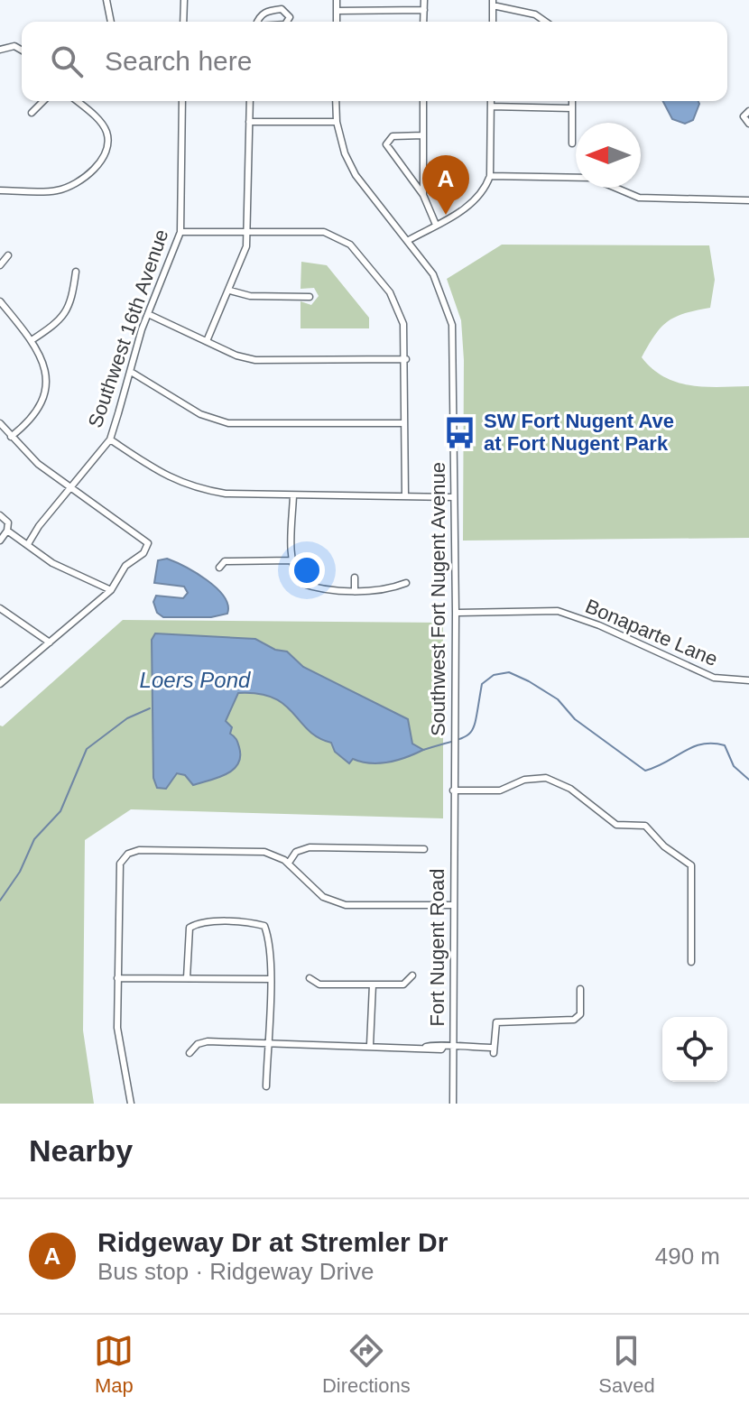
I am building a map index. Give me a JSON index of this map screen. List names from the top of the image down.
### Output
{
  "streets": {
    "street": [
      "Southwest 16th Avenue",
      "Southwest Fort Nugent Avenue",
      "Bonaparte Lane",
      "Fort Nugent Road"
    ]
  },
  "crossings": [
    ["Southwest Fort Nugent Avenue", "Bonaparte Lane"],
    ["Southwest Fort Nugent Avenue", "Fort Nugent Road"]
  ],
  "water": ["Loers Pond"],
  "places": {
    "bus stop": ["SW Fort Nugent Ave at Fort Nugent Park"]
  },
  "north": "left",
  "page": {
    "search": "Search here",
    "pins": "A",
    "heading": "Nearby",
    "list": [
      {
        "mark": "A",
        "name": "Ridgeway Dr at Stremler Dr",
        "note": "Bus stop · Ridgeway Drive",
        "value": "490 m"
      }
    ],
    "nav": ["Map", "Directions", "Saved"]
  }
}
